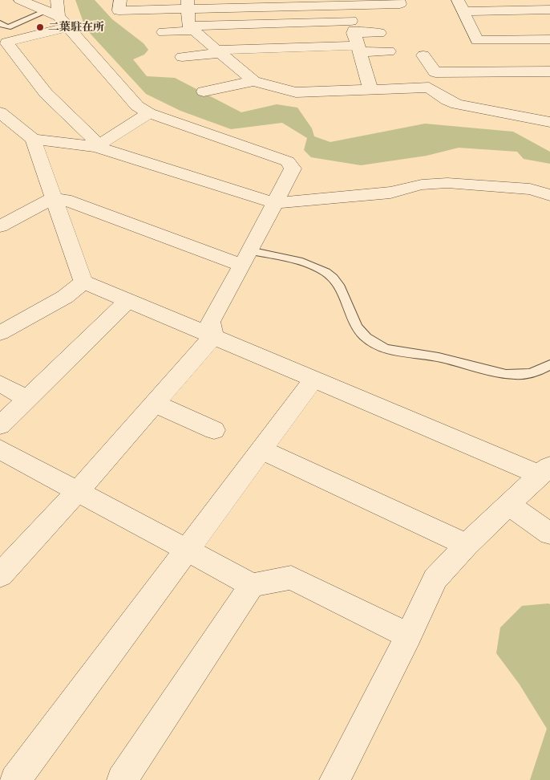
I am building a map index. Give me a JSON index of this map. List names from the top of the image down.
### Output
{
  "places": ["二葉駐在所"]
}
